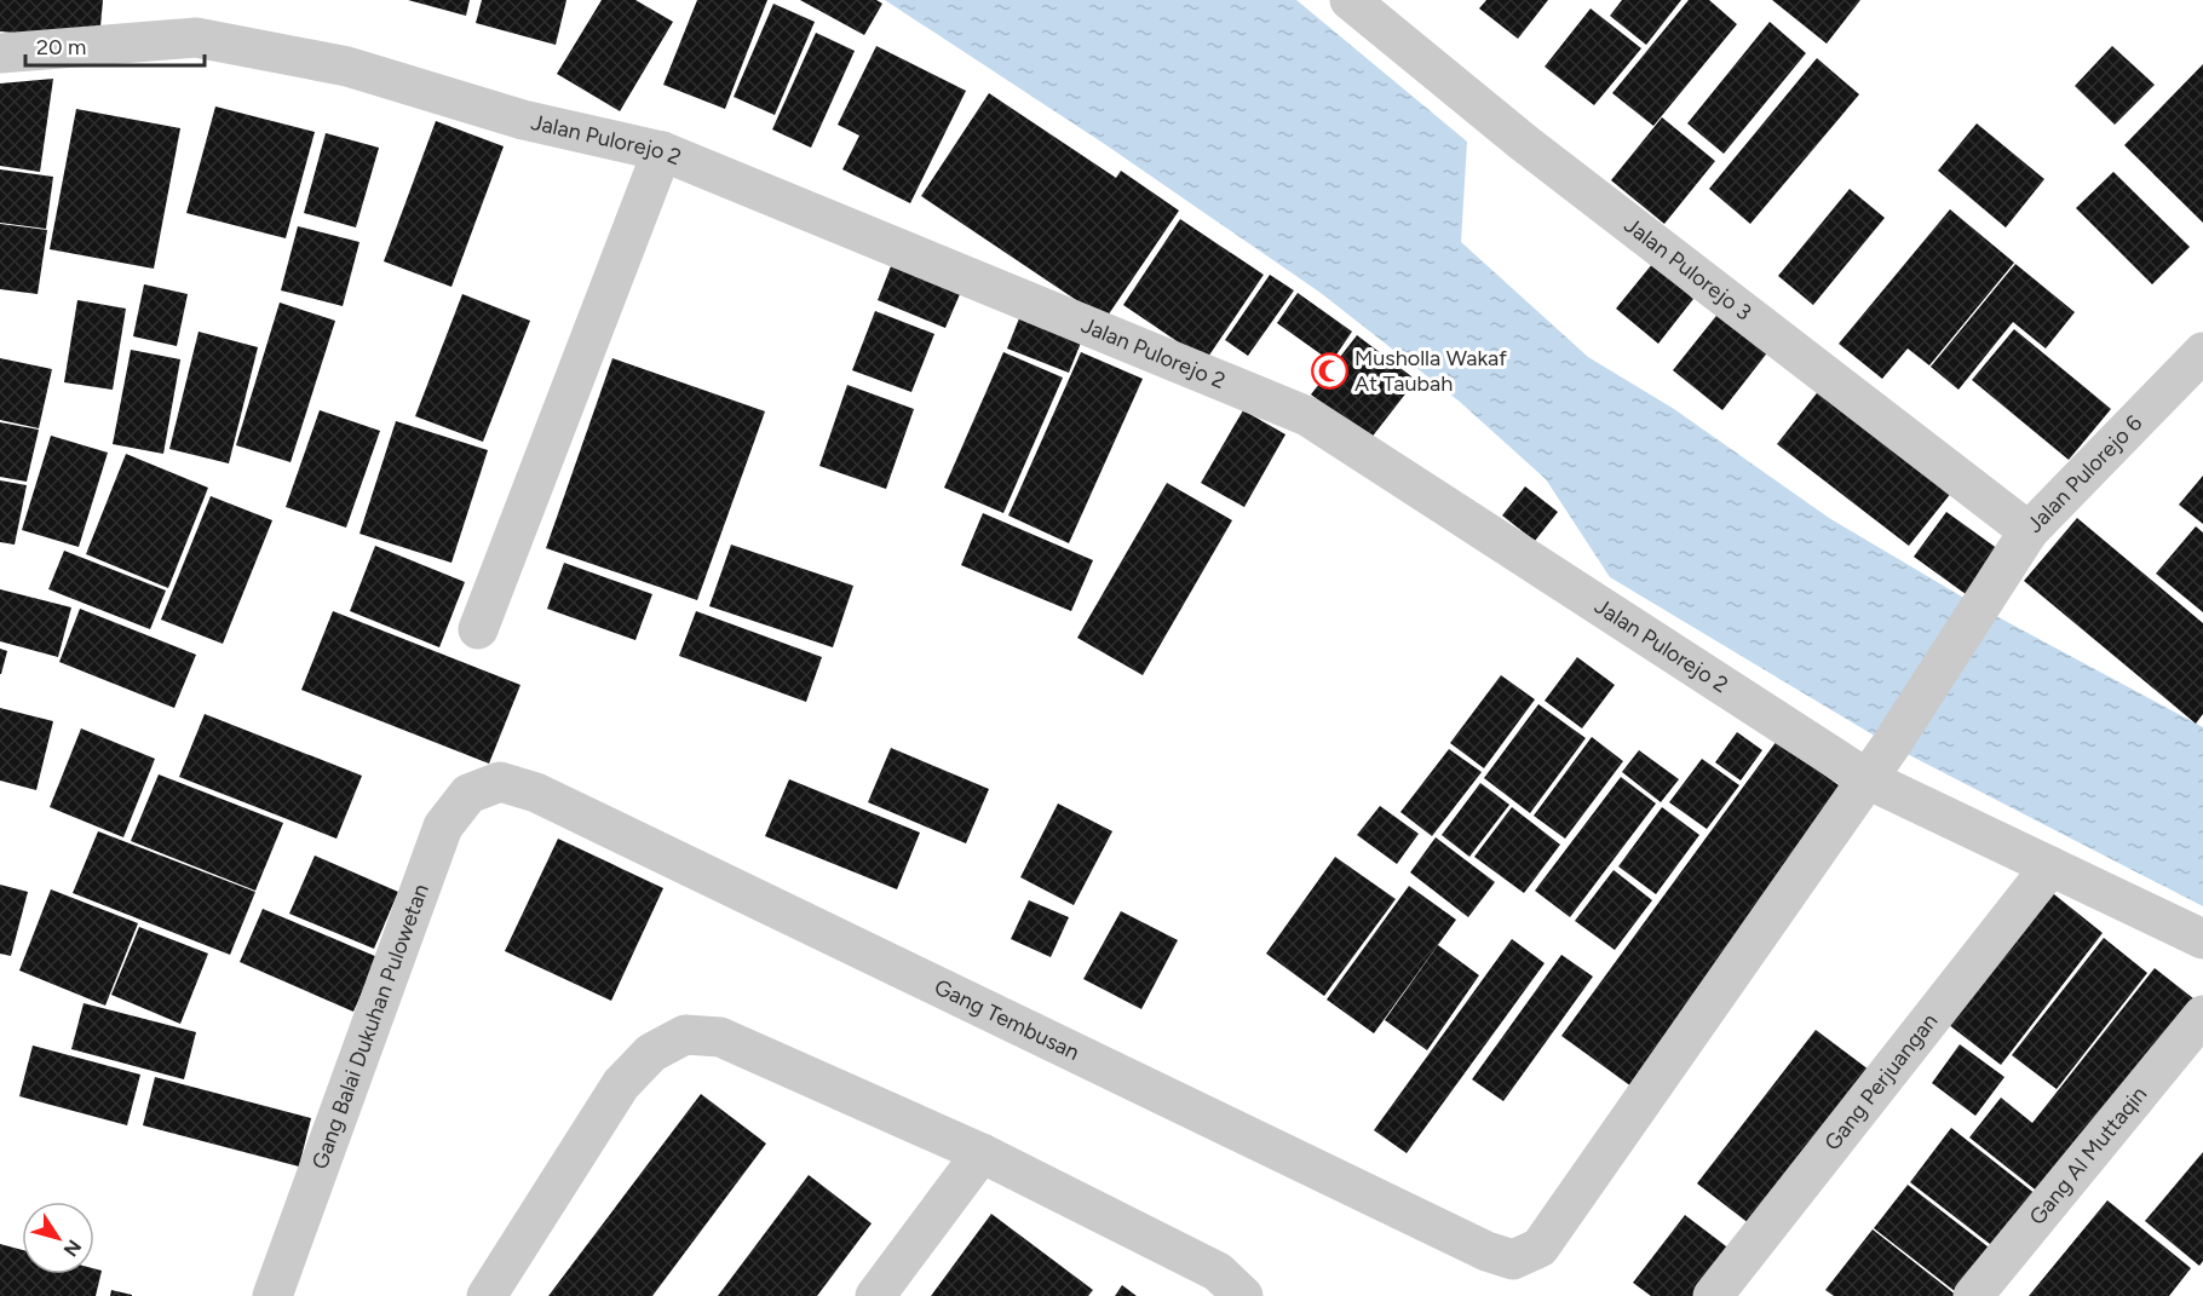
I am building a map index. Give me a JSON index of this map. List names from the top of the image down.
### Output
{
  "streets": {
    "street": [
      "Jalan Pulorejo 2",
      "Jalan Pulorejo 3",
      "Jalan Pulorejo 6",
      "Gang Tembusan",
      "Gang Balai Dukuhan Pulowetan",
      "Gang Perjuangan",
      "Gang Al Muttaqin"
    ]
  },
  "crossings": [
    ["Jalan Pulorejo 2", "Jalan Pulorejo 6"],
    ["Jalan Pulorejo 2", "Gang Perjuangan"],
    ["Jalan Pulorejo 3", "Jalan Pulorejo 6"],
    ["Jalan Pulorejo 6", "Gang Tembusan"],
    ["Gang Tembusan", "Gang Balai Dukuhan Pulowetan"]
  ],
  "places": {
    "mosque": ["Musholla Wakaf At Taubah"]
  },
  "scale_bar": "20 m",
  "north": "bottom right"
}
